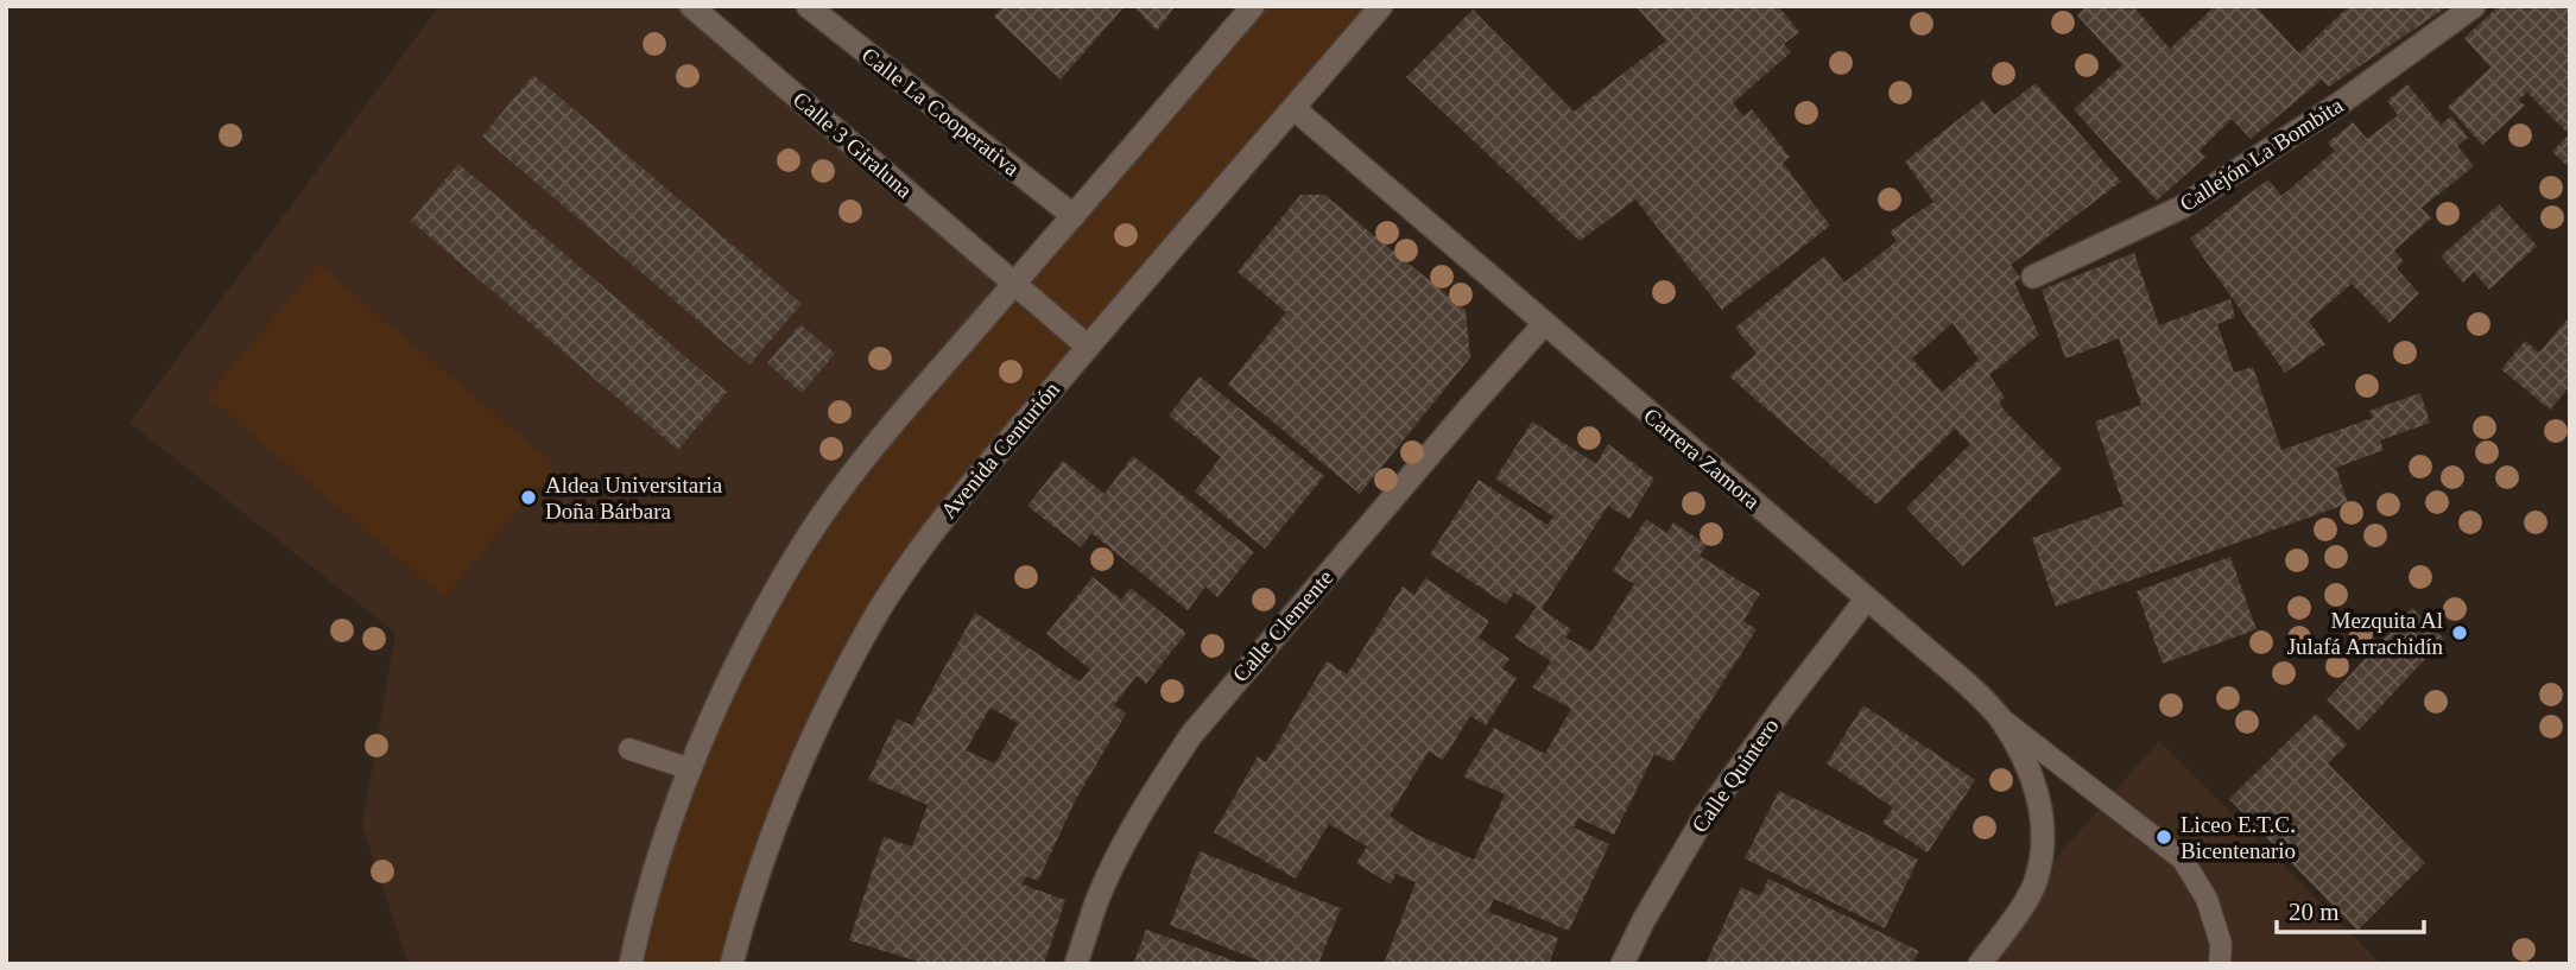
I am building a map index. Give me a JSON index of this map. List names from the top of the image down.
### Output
{
  "streets": {
    "street": [
      "Calle La Cooperativa",
      "Calle 3 Giraluna",
      "Callejón La Bombita",
      "Avenida Centurión",
      "Carrera Zamora",
      "Calle Clemente",
      "Calle Quintero"
    ]
  },
  "crossings": [
    ["Calle 3 Giraluna", "Avenida Centurión"],
    ["Avenida Centurión", "Carrera Zamora"],
    ["Carrera Zamora", "Calle Clemente"],
    ["Carrera Zamora", "Calle Quintero"]
  ],
  "places": ["Aldea Universitaria Doña Bárbara", "Mezquita Al Julafá Arrachidín", "Liceo E.T.C. Bicentenario"],
  "scale_bar": "20 m"
}
